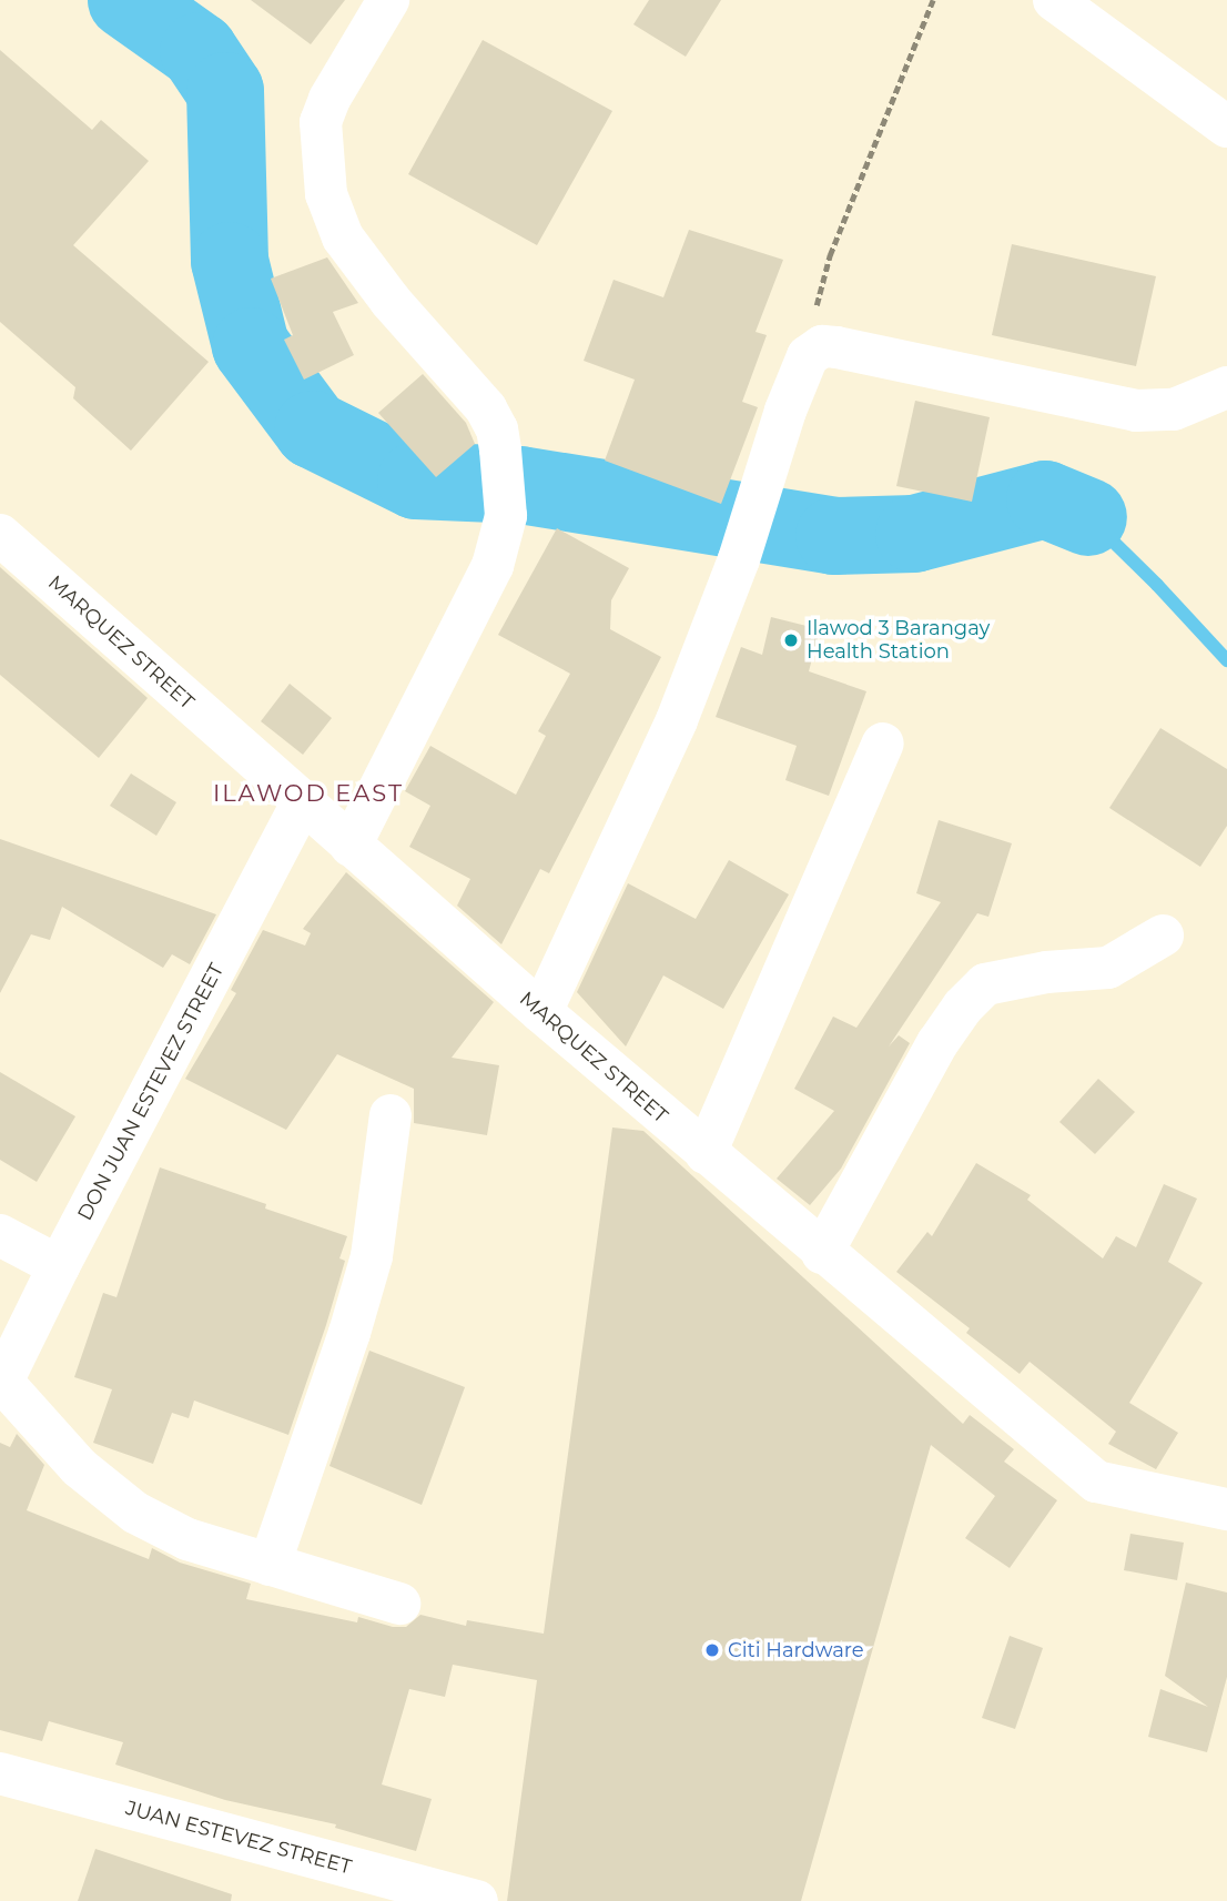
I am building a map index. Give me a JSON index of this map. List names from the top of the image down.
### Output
{
  "streets": {
    "street": ["MARQUEZ STREET", "DON JUAN ESTEVEZ STREET", "JUAN ESTEVEZ STREET"]
  },
  "crossings": [
    ["MARQUEZ STREET", "DON JUAN ESTEVEZ STREET"]
  ],
  "districts": ["ILAWOD EAST"],
  "places": ["Ilawod 3 Barangay Health Station", "Citi Hardware"]
}
